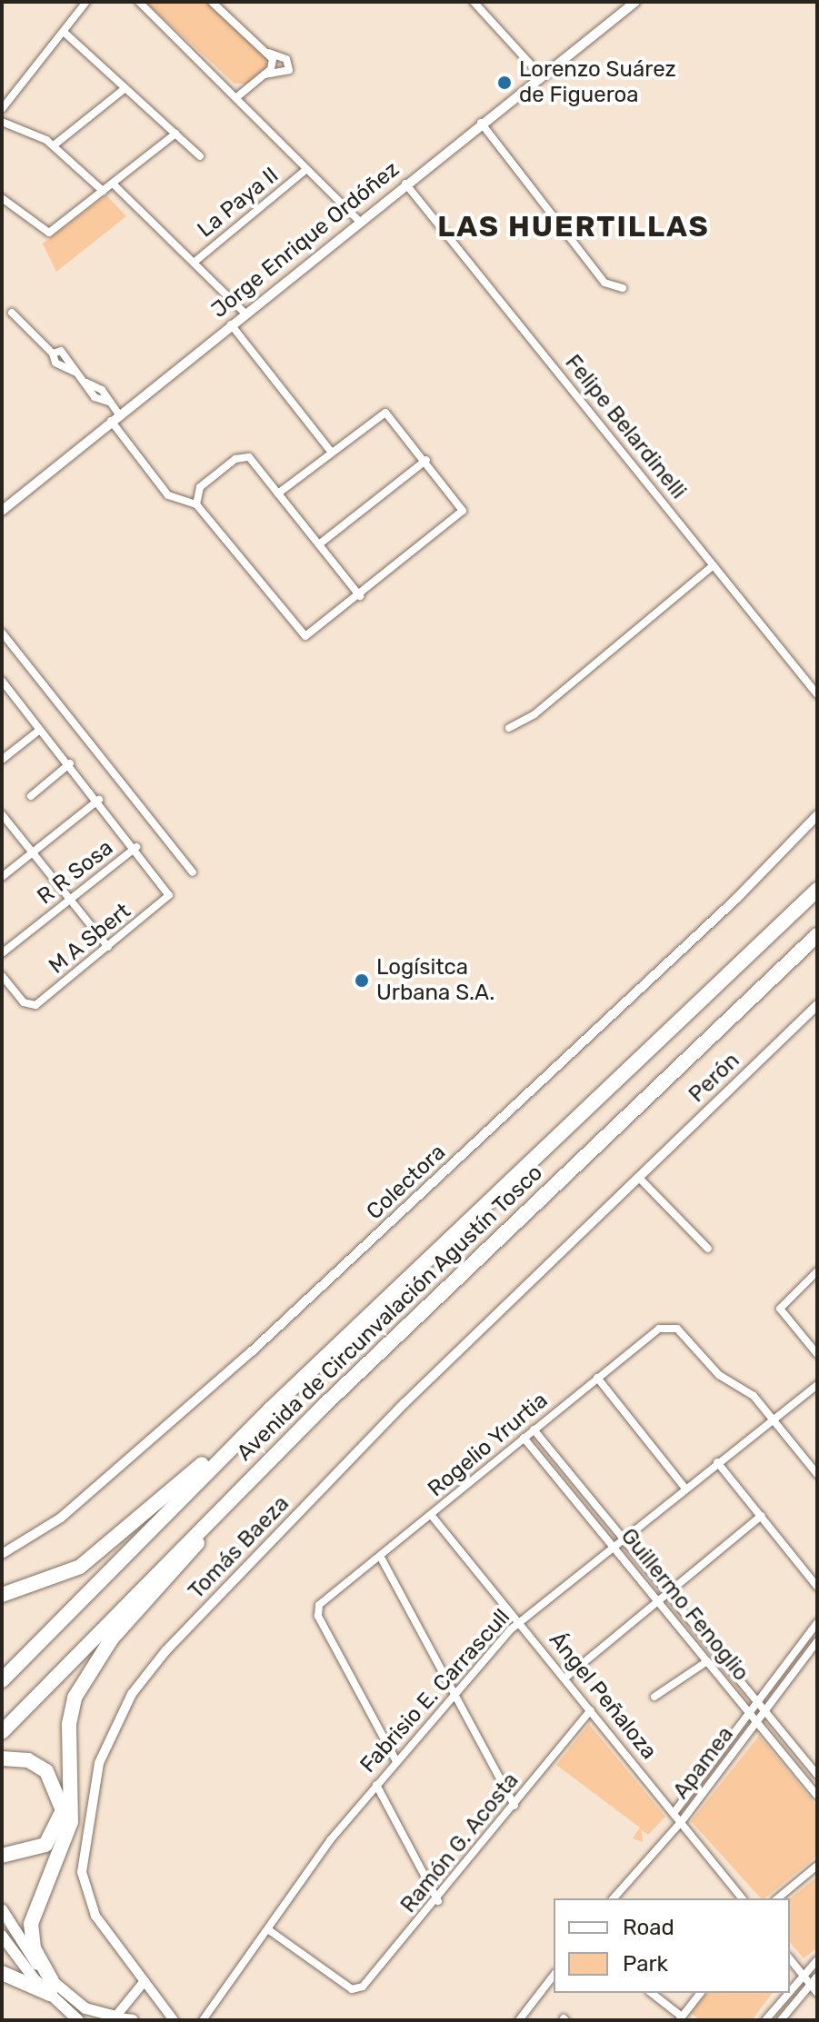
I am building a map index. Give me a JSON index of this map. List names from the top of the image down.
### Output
{
  "streets": {
    "highway": ["Avenida de Circunvalación Agustín Tosco"],
    "street": [
      "La Paya II",
      "Jorge Enrique Ordóñez",
      "Felipe Belardinelli",
      "R R Sosa",
      "M A Sbert",
      "Perón",
      "Colectora",
      "Rogelio Yrurtia",
      "Tomás Baeza",
      "Guillermo Fenoglio",
      "Fabrisio E. Carrascull",
      "Ángel Peñaloza",
      "Apamea",
      "Ramón G. Acosta"
    ]
  },
  "crossings": [
    ["La Paya II", "Jorge Enrique Ordóñez"],
    ["Jorge Enrique Ordóñez", "Felipe Belardinelli"],
    ["R R Sosa", "M A Sbert"],
    ["Perón", "Tomás Baeza"],
    ["Rogelio Yrurtia", "Guillermo Fenoglio"],
    ["Rogelio Yrurtia", "Fabrisio E. Carrascull"],
    ["Rogelio Yrurtia", "Ángel Peñaloza"],
    ["Guillermo Fenoglio", "Fabrisio E. Carrascull"],
    ["Guillermo Fenoglio", "Apamea"],
    ["Fabrisio E. Carrascull", "Ángel Peñaloza"],
    ["Fabrisio E. Carrascull", "Ramón G. Acosta"],
    ["Ángel Peñaloza", "Apamea"],
    ["Ángel Peñaloza", "Ramón G. Acosta"]
  ],
  "districts": ["LAS HUERTILLAS"],
  "places": ["Lorenzo Suárez de Figueroa", "Logísitca Urbana S.A."],
  "legend": ["Road", "Park"]
}
